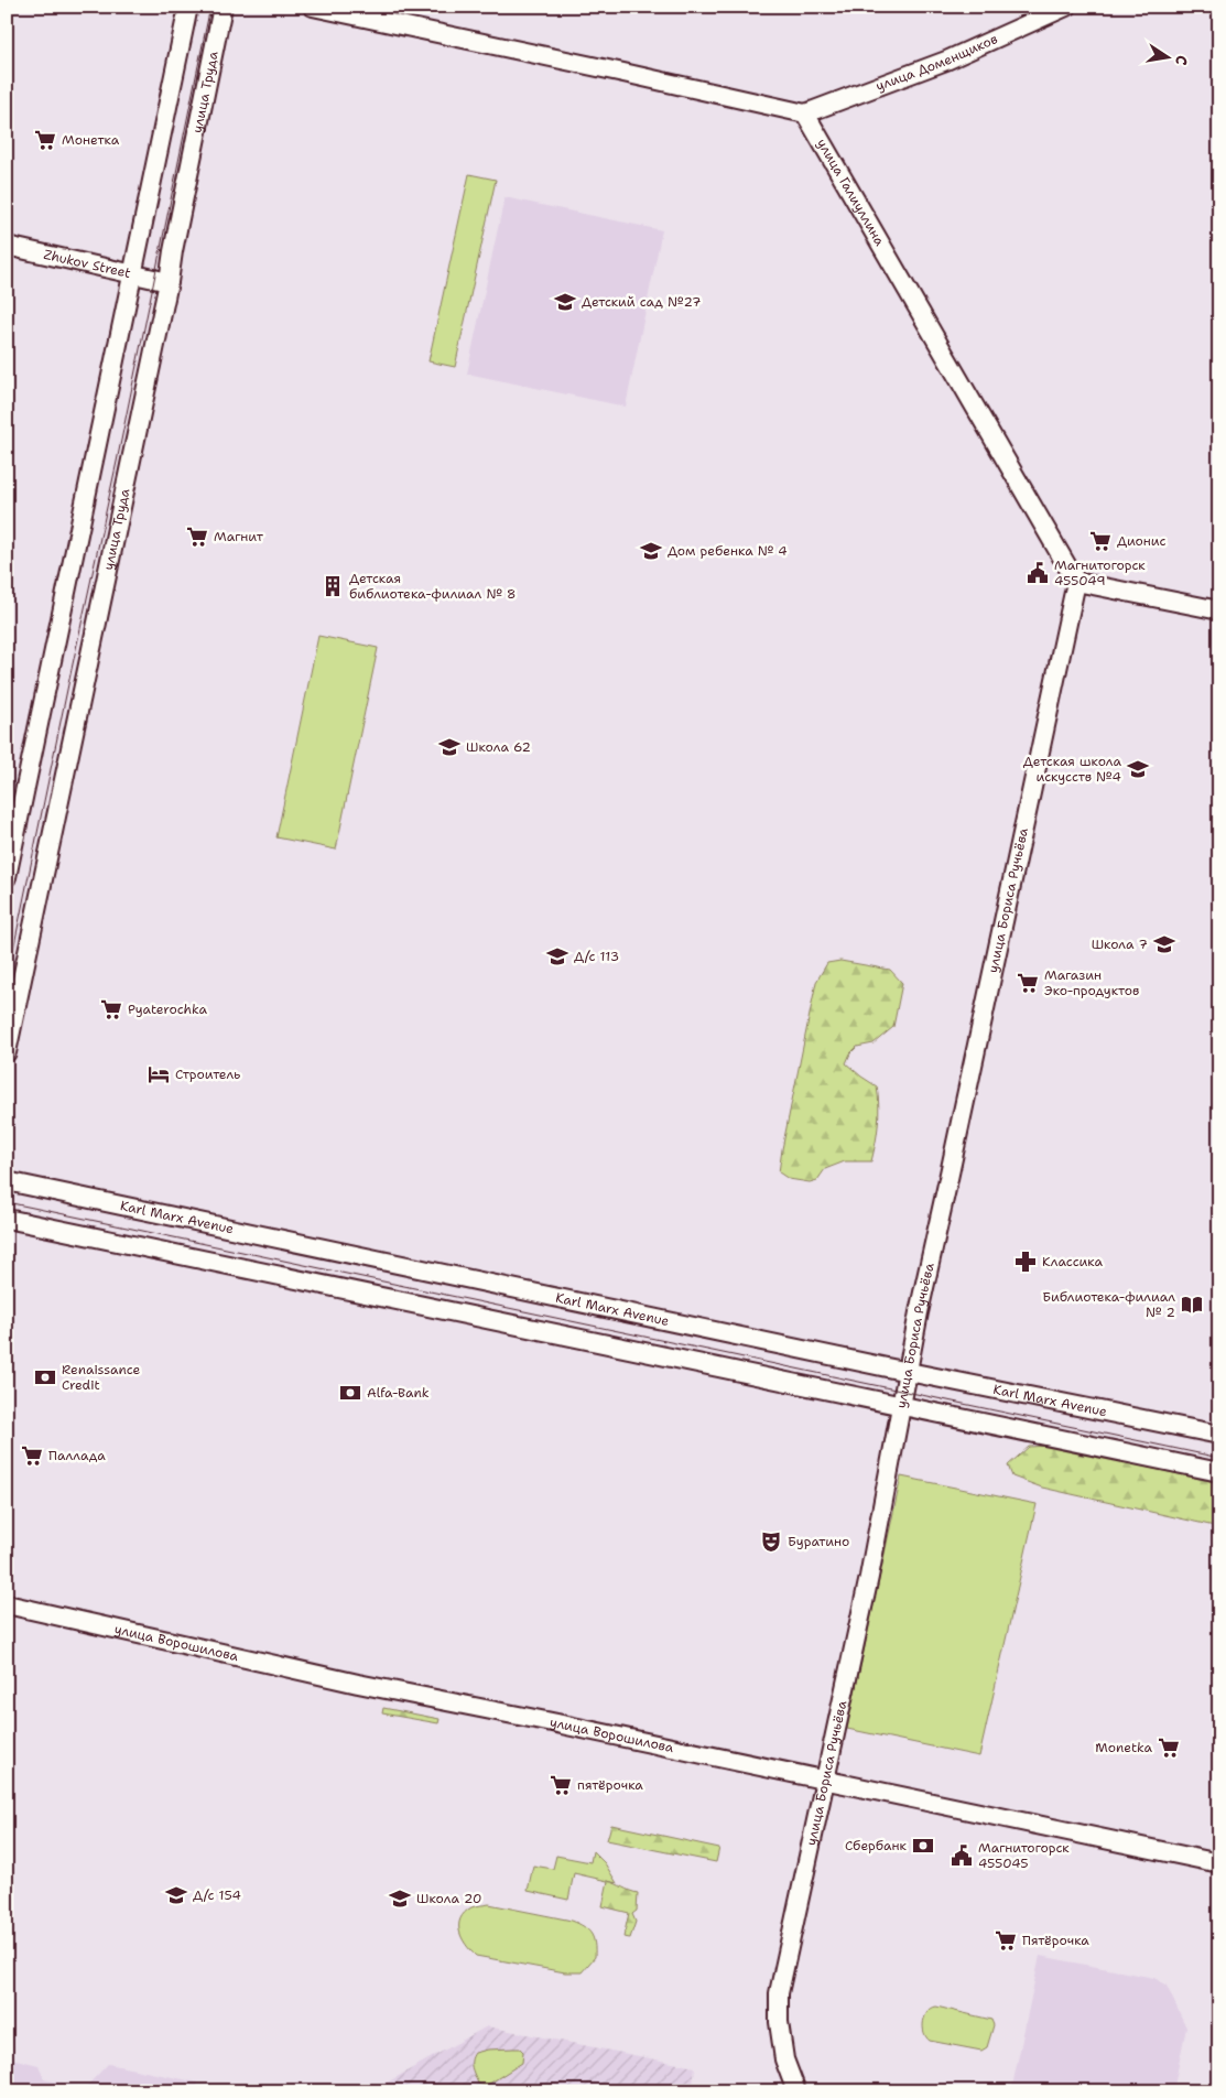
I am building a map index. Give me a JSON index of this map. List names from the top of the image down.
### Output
{
  "streets": {
    "main road": [
      "улица Доменщиков",
      "улица Труда",
      "улица Галиуллина",
      "Zhukov Street",
      "улица Бориса Ручьёва",
      "Karl Marx Avenue",
      "улица Ворошилова"
    ]
  },
  "crossings": [
    ["улица Доменщиков", "улица Галиуллина"],
    ["улица Труда", "Zhukov Street"],
    ["улица Галиуллина", "улица Бориса Ручьёва"],
    ["улица Бориса Ручьёва", "Karl Marx Avenue"],
    ["улица Бориса Ручьёва", "улица Ворошилова"]
  ],
  "places": {
    "supermarket": [
      "Монетка",
      "Магнит",
      "Дионис",
      "Магазин Эко-продуктов",
      "Pyaterochka",
      "Паллада",
      "Monetka",
      "пятёрочка",
      "Пятёрочка"
    ],
    "school or university": [
      "Детский сад №27",
      "Дом ребенка № 4",
      "Школа 62",
      "Детская школа искусств №4",
      "Школа 7",
      "Д/с 113",
      "Д/с 154",
      "Школа 20"
    ],
    "public building": ["Магнитогорск 455049", "Магнитогорск 455045"],
    "building": ["Детская библиотека-филиал № 8"],
    "hotel": ["Строитель"],
    "pharmacy": ["Классика"],
    "library": ["Библиотека-филиал № 2"],
    "bank": ["Renaissance Credit", "Alfa-Bank", "Сбербанк"],
    "theatre": ["Буратино"]
  },
  "north": "right"
}
